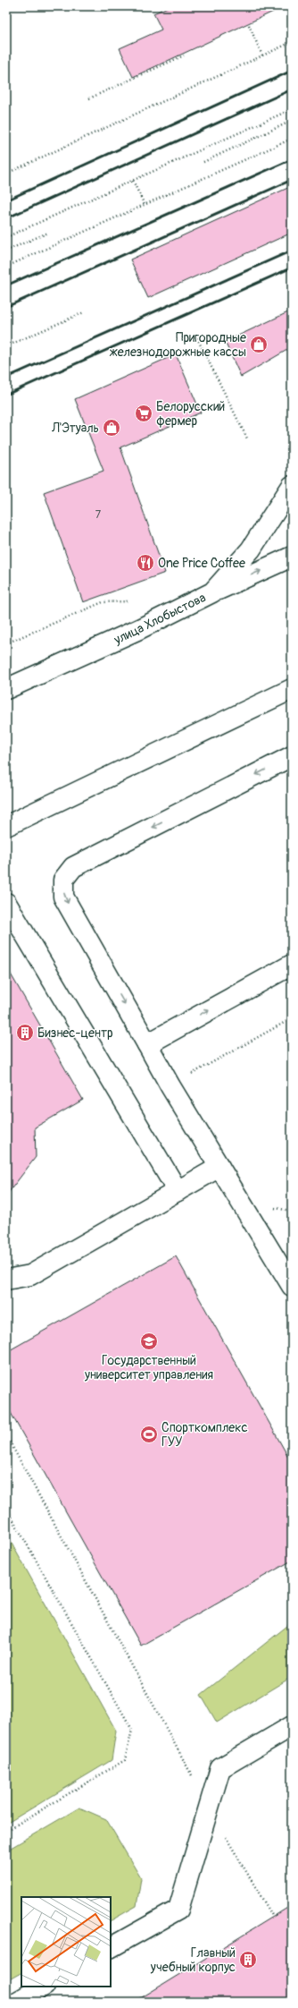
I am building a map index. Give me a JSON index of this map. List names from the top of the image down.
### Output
{
  "streets": {
    "street": ["улица Хлобыстова"]
  },
  "places": {
    "shop": ["Пригородные железнодорожные кассы", "Л'Этуаль"],
    "supermarket": ["Белорусский фермер"],
    "restaurant": ["One Price Coffee"],
    "building": ["Бизнес-центр", "Главный учебный корпус"],
    "school or university": ["Государственный университет управления"],
    "sports": ["Спорткомплекс ГУУ"]
  },
  "house_numbers": ["7"]
}
